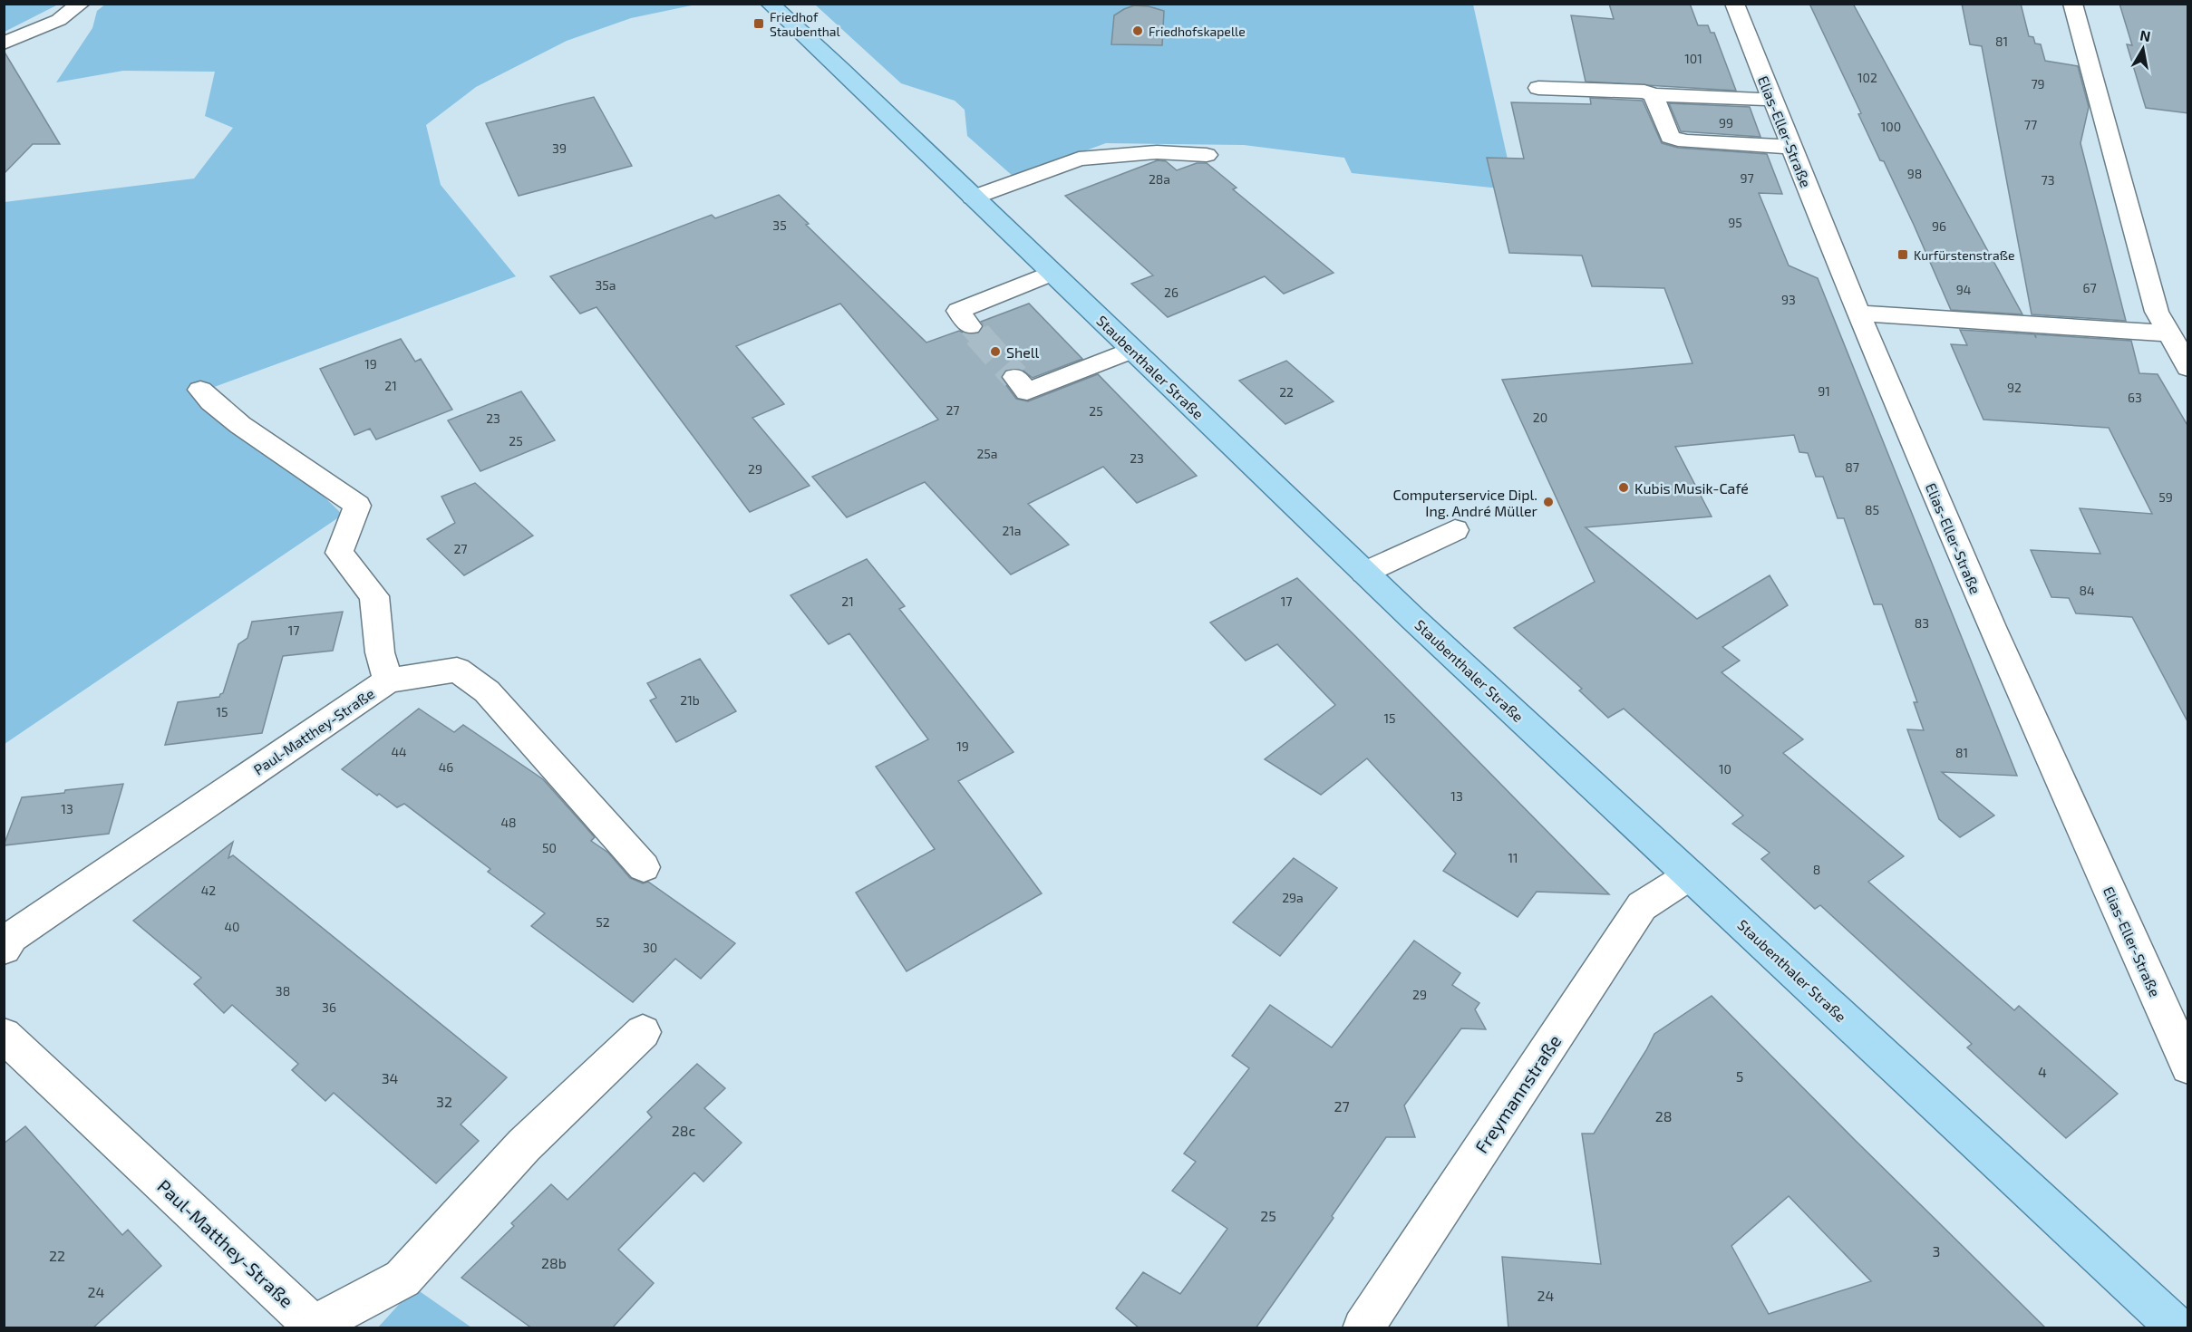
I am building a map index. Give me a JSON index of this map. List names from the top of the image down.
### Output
{
  "streets": {
    "main road": ["Staubenthaler Straße"],
    "street": ["Elias-Eller-Straße", "Paul-Matthey-Straße", "Freymannstraße"]
  },
  "crossings": [
    ["Staubenthaler Straße", "Freymannstraße"]
  ],
  "places": {
    "transit": ["Friedhof Staubenthal", "Kurfürstenstraße"],
    "other": [
      "Friedhofskapelle",
      "Shell",
      "Kubis Musik-Café",
      "Computerservice Dipl. Ing. André Müller"
    ]
  },
  "house_numbers": [
    "81",
    "101",
    "102",
    "79",
    "99",
    "77",
    "100",
    "39",
    "98",
    "97",
    "28a",
    "73",
    "95",
    "35",
    "96",
    "35a",
    "67",
    "94",
    "26",
    "93",
    "19",
    "21",
    "92",
    "91",
    "22",
    "63",
    "27",
    "25",
    "20",
    "23",
    "25",
    "25a",
    "23",
    "87",
    "29",
    "59",
    "85",
    "21a",
    "27",
    "84",
    "21",
    "17",
    "83",
    "17",
    "21b",
    "15",
    "15",
    "19",
    "44",
    "81",
    "46",
    "10",
    "13",
    "13",
    "48",
    "50",
    "11",
    "8",
    "42",
    "29a",
    "52",
    "40",
    "30",
    "38",
    "29",
    "36",
    "4",
    "5",
    "34",
    "32",
    "27",
    "28",
    "28c",
    "25",
    "3",
    "22",
    "28b",
    "24",
    "24"
  ],
  "north": "top"
}
